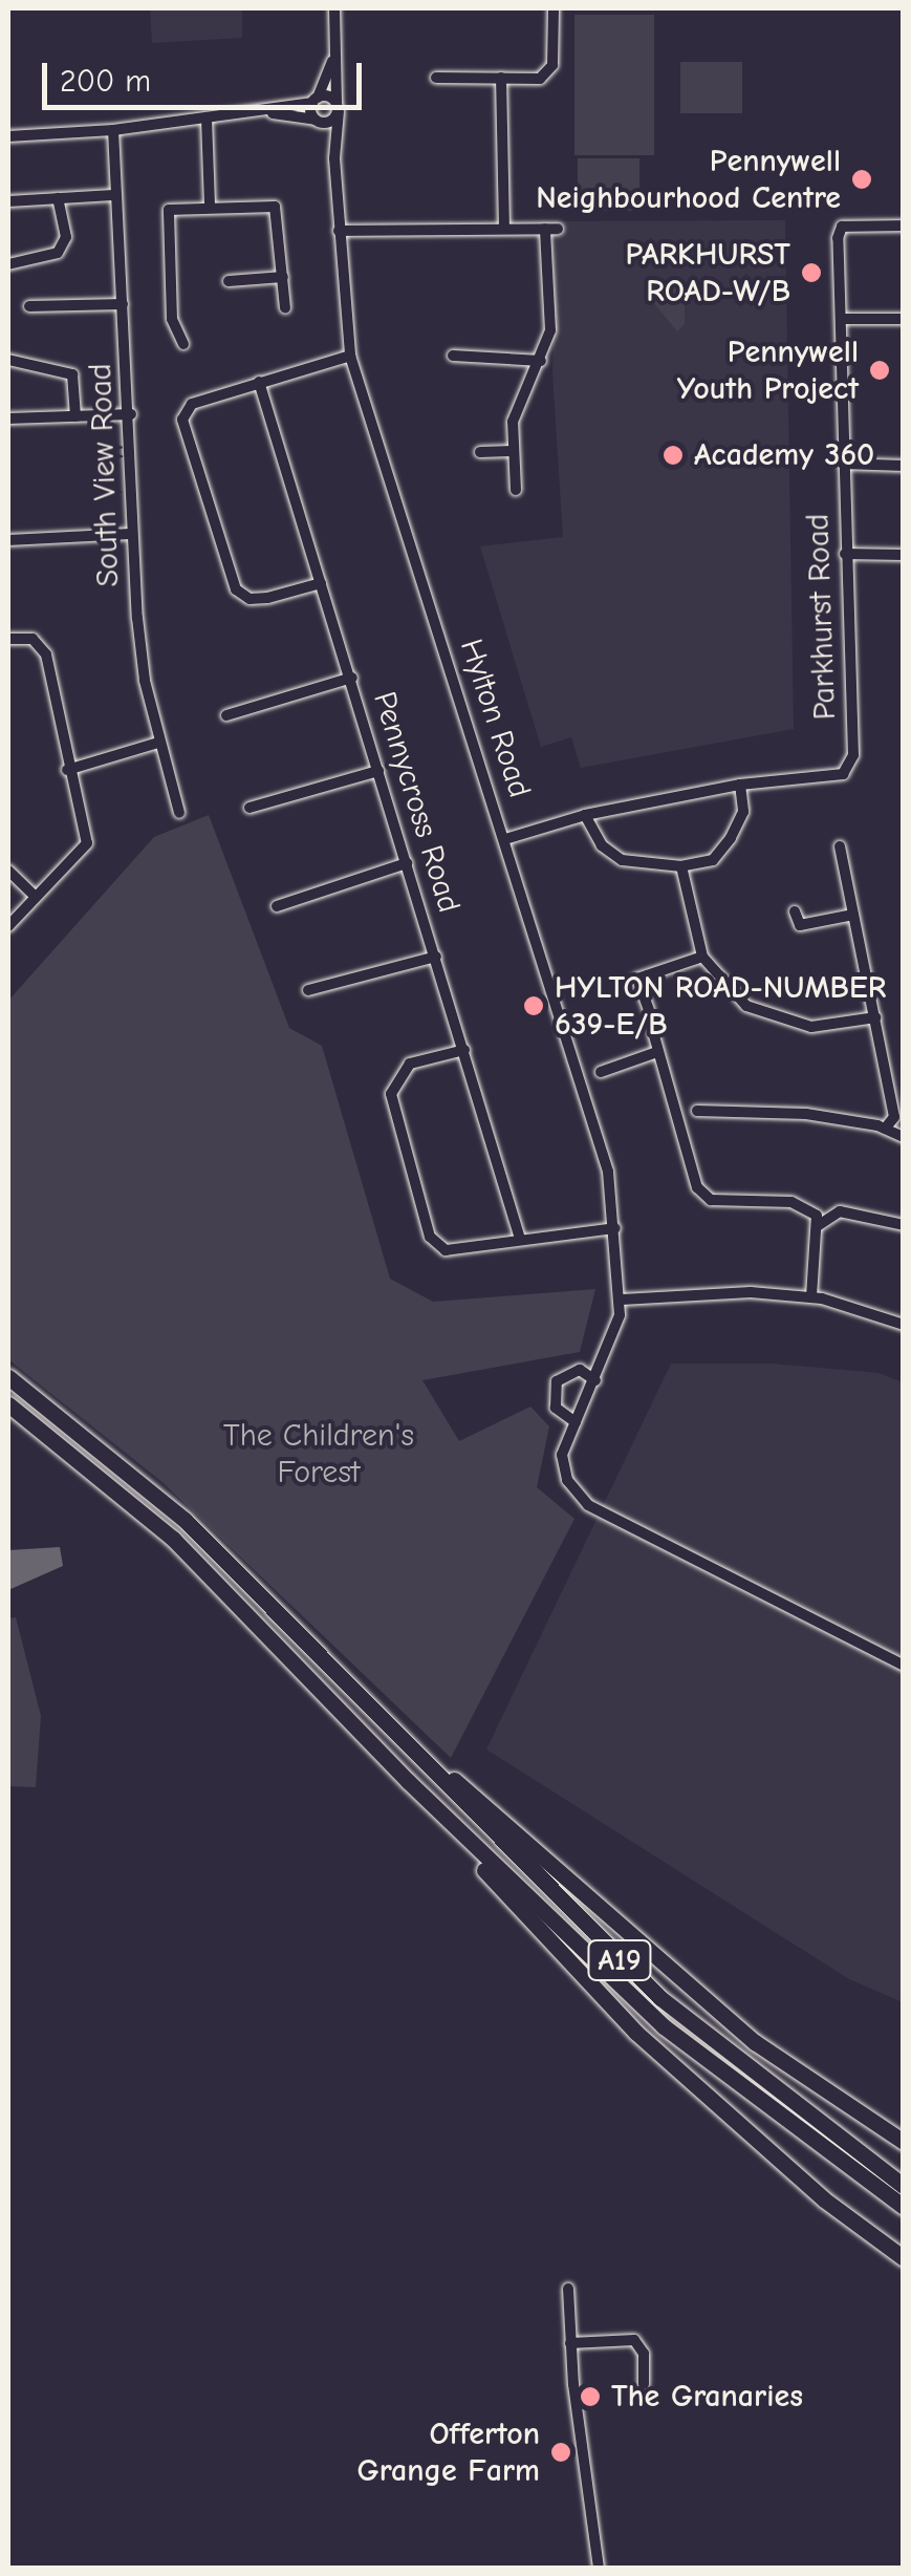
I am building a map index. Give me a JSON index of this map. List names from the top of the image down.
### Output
{
  "streets": {
    "highway": ["A19"],
    "street": [
      "South View Road",
      "Parkhurst Road",
      "Hylton Road",
      "Pennycross Road"
    ]
  },
  "parks": ["The Children's Forest"],
  "places": [
    "Pennywell Neighbourhood Centre",
    "PARKHURST ROAD-W/B",
    "Pennywell Youth Project",
    "Academy 360",
    "HYLTON ROAD-NUMBER 639-E/B",
    "The Granaries",
    "Offerton Grange Farm"
  ],
  "scale_bar": "200 m"
}
